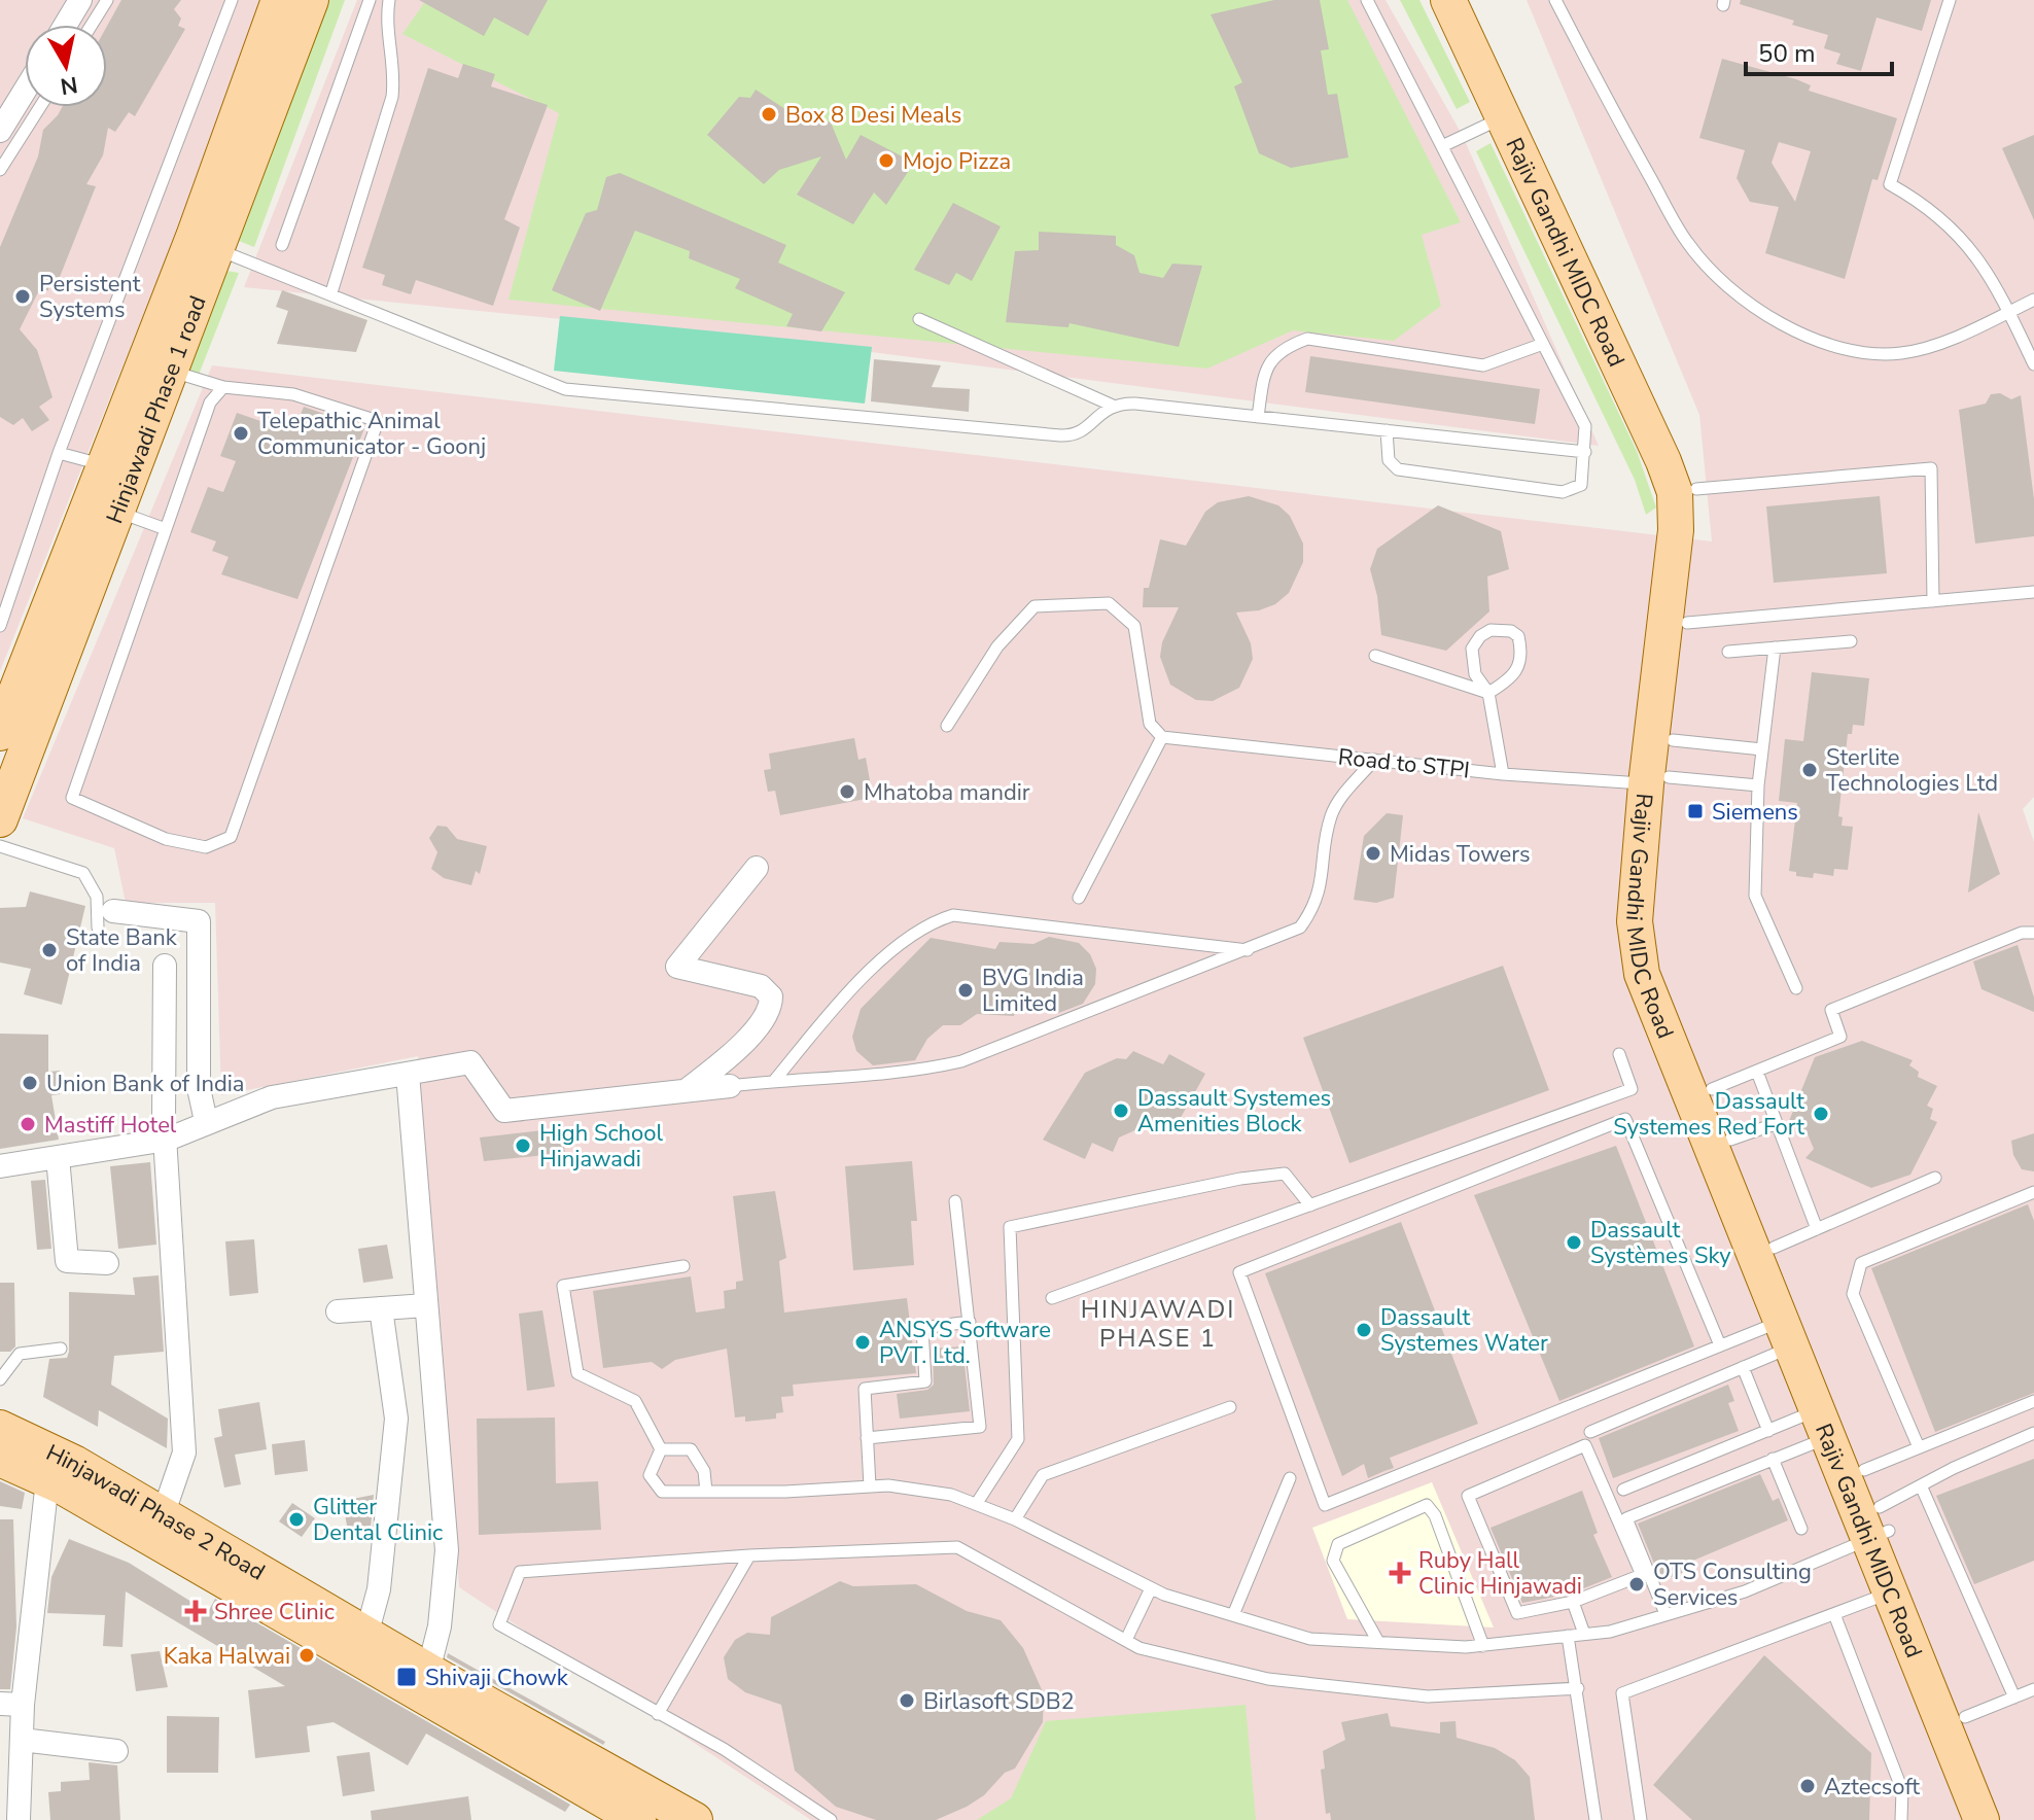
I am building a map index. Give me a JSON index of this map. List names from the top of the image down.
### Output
{
  "streets": {
    "main road": ["Rajiv Gandhi MIDC Road", "Hinjawadi Phase 1 road", "Hinjawadi Phase 2 Road"],
    "lane": ["Road to STPI"]
  },
  "crossings": [
    ["Rajiv Gandhi MIDC Road", "Road to STPI"]
  ],
  "districts": ["HINJAWADI PHASE 1"],
  "places": {
    "other": [
      "Box 8 Desi Meals",
      "Mojo Pizza",
      "Persistent Systems",
      "Telepathic Animal Communicator - Goonj",
      "Sterlite Technologies Ltd",
      "Mhatoba mandir",
      "Midas Towers",
      "State Bank of India",
      "BVG India Limited",
      "Union Bank of India",
      "Dassault Systemes Amenities Block",
      "Dassault Systemes Red Fort",
      "Mastiff Hotel",
      "High School Hinjawadi",
      "Dassault Systèmes Sky",
      "Dassault Systemes Water",
      "ANSYS Software PVT. Ltd.",
      "Glitter Dental Clinic",
      "OTS Consulting Services",
      "Kaka Halwai",
      "Birlasoft SDB2",
      "Aztecsoft"
    ],
    "transit": ["Siemens", "Shivaji Chowk"],
    "health": ["Ruby Hall Clinic Hinjawadi", "Shree Clinic"]
  },
  "scale_bar": "50 m",
  "north": "bottom"
}
